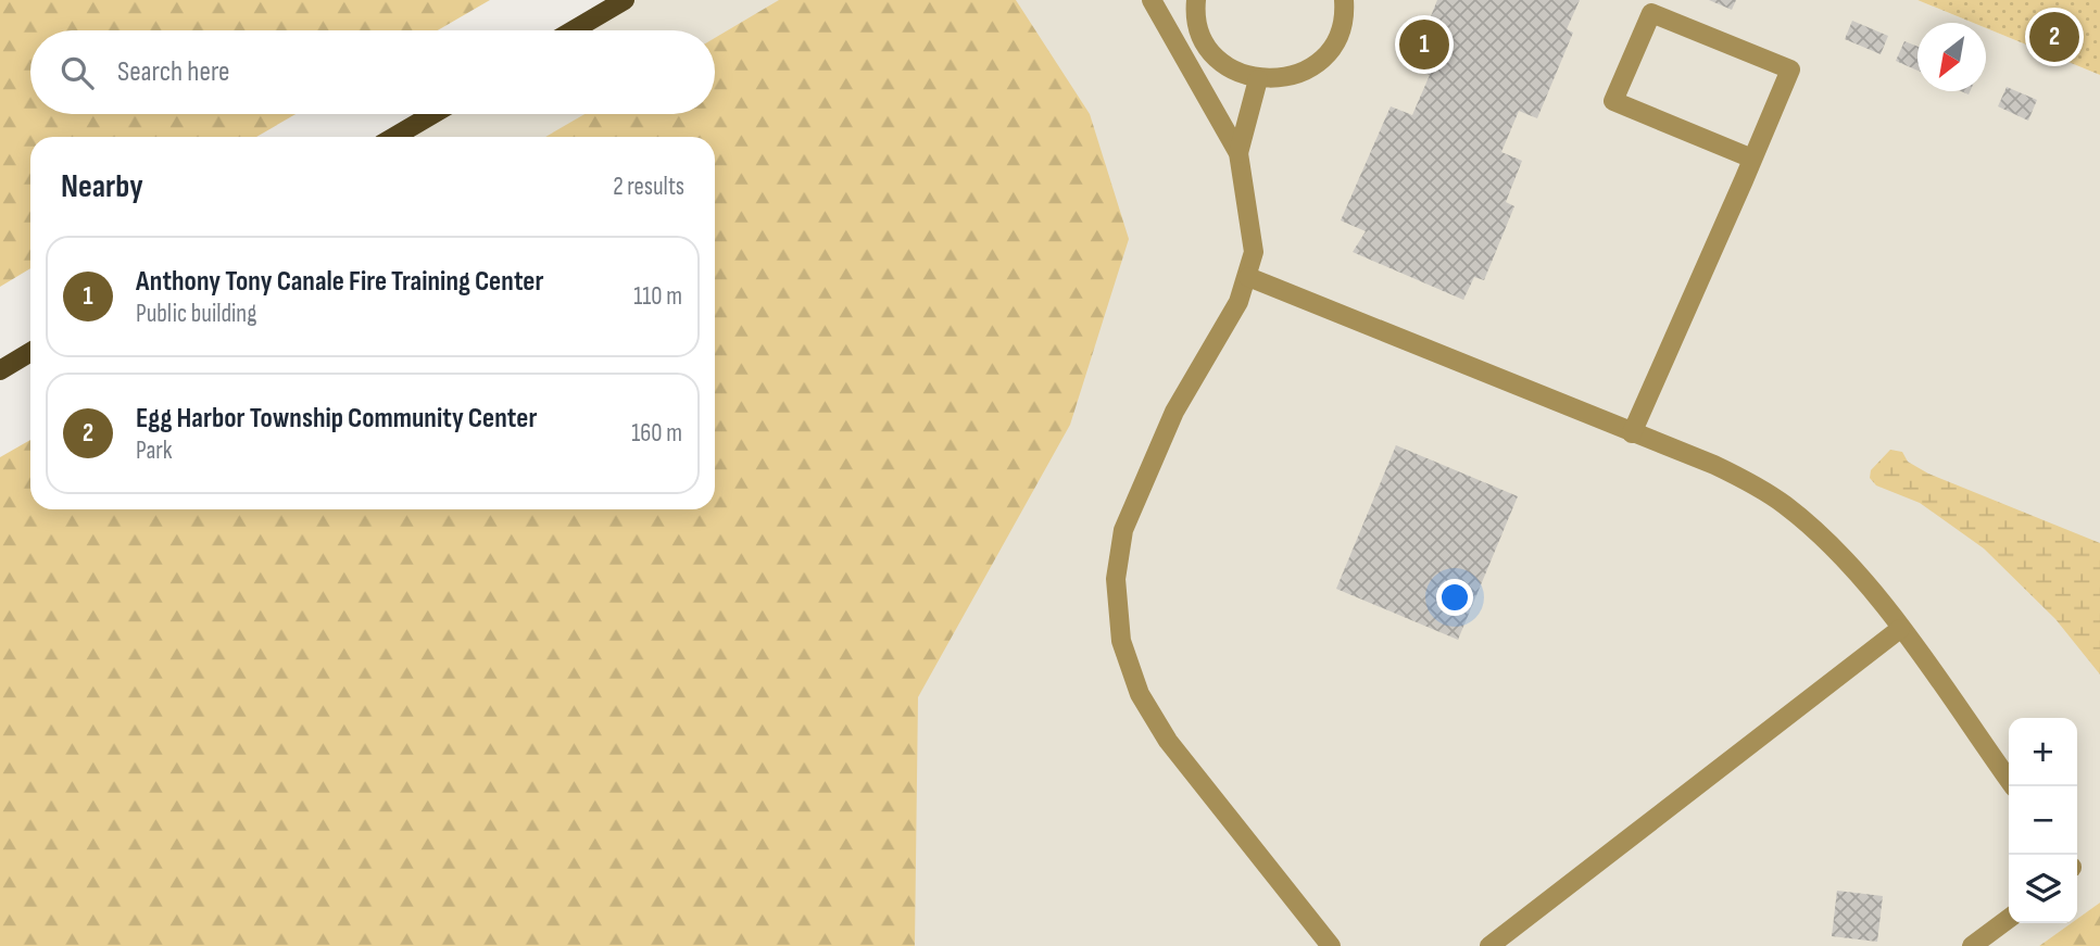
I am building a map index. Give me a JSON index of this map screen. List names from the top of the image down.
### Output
{
  "north": "bottom left",
  "page": {
    "pins": ["2", "1"],
    "search": "Search here",
    "heading": ["Nearby", "2 results"],
    "list": [
      {
        "mark": "1",
        "name": "Anthony Tony Canale Fire Training Center",
        "note": "Public building",
        "value": "110 m"
      },
      {
        "mark": "2",
        "name": "Egg Harbor Township Community Center",
        "note": "Park",
        "value": "160 m"
      }
    ],
    "map_buttons": ["+", "−"]
  }
}
